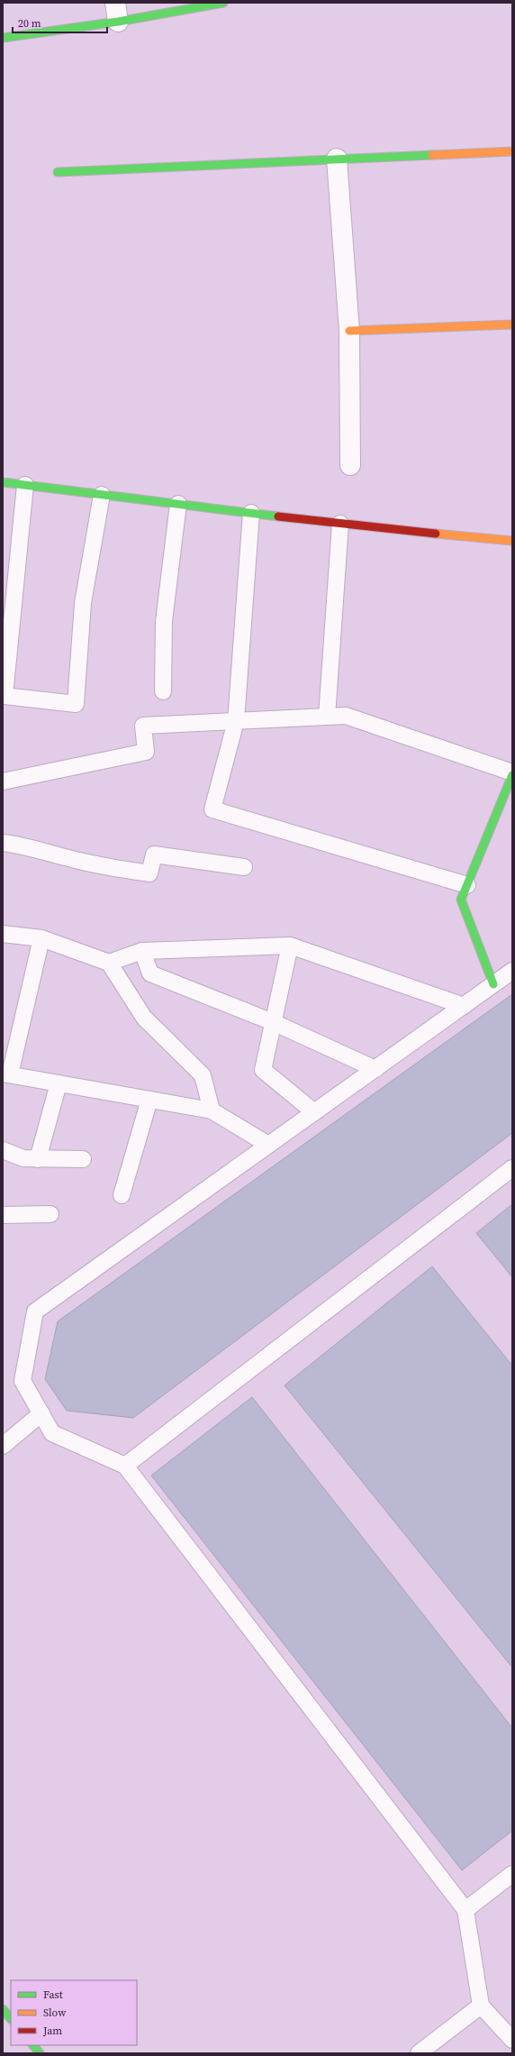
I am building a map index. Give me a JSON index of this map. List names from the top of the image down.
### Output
{
  "legend": ["Fast", "Slow", "Jam"],
  "scale_bar": "20 m"
}
